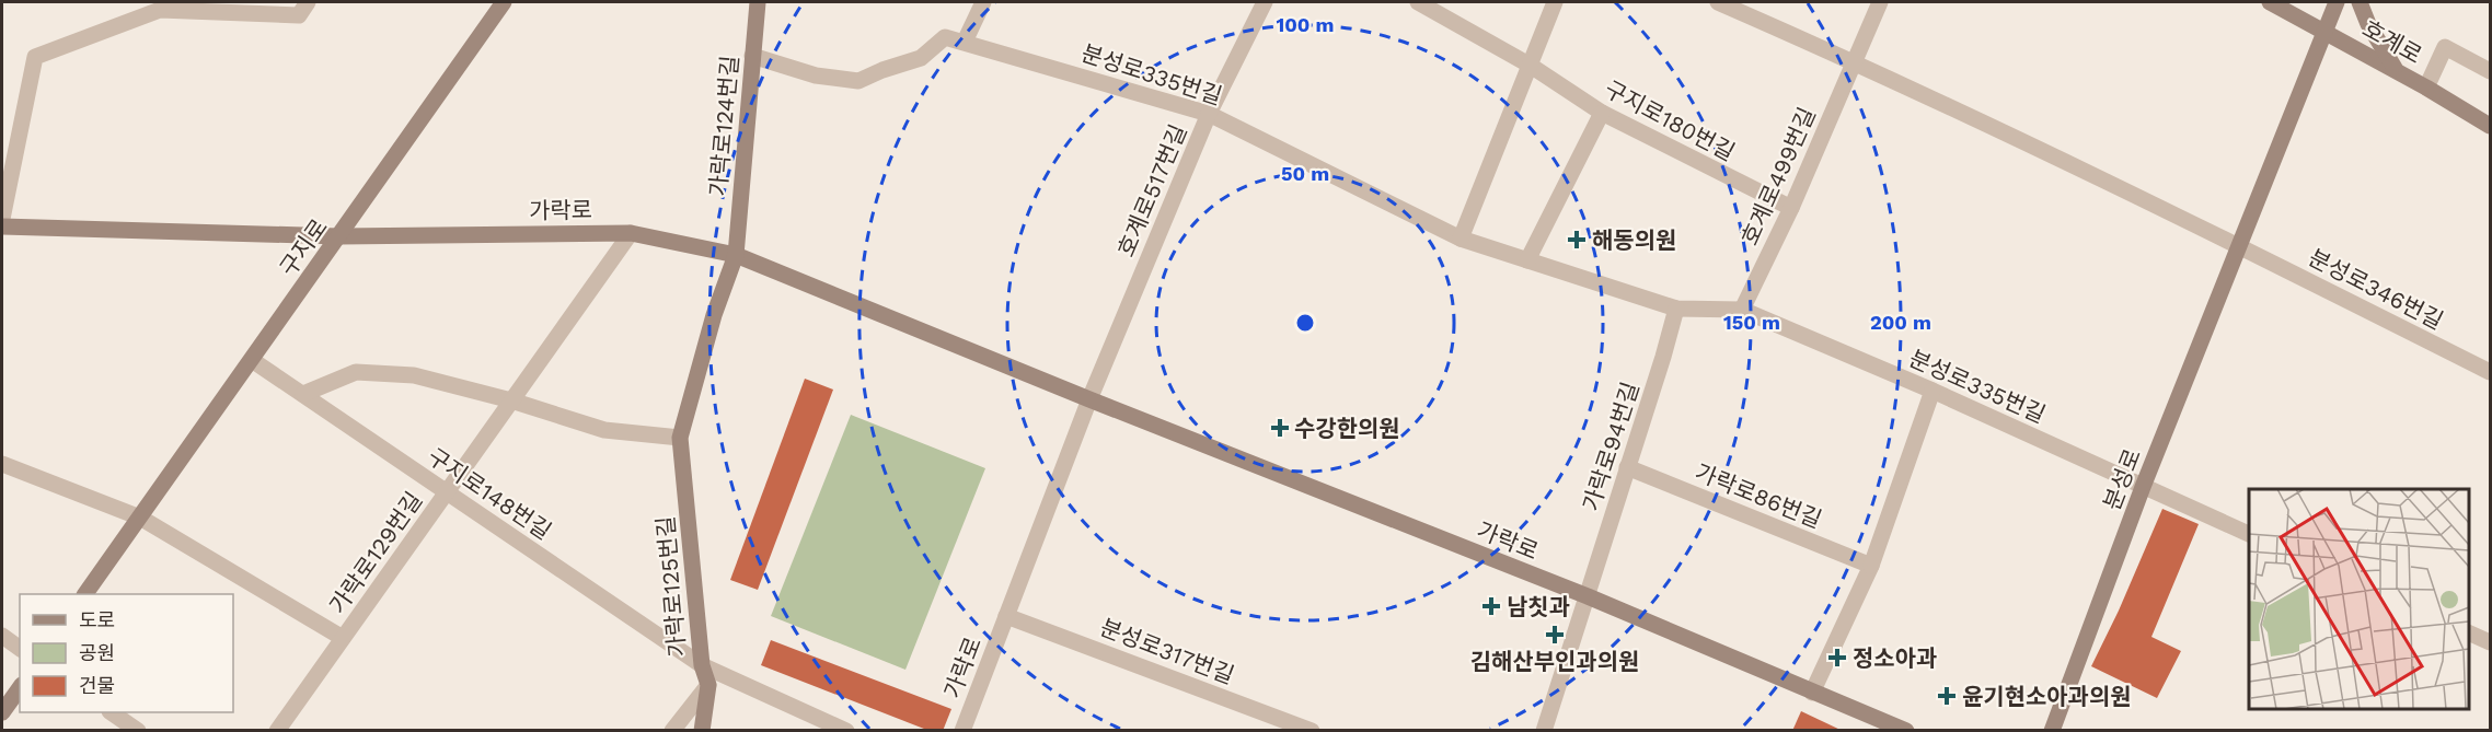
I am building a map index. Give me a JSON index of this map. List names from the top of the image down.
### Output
{
  "streets": {
    "street": [
      "호계로",
      "분성로335번길",
      "구지로180번길",
      "가락로124번길",
      "호계로499번길",
      "호계로517번길",
      "가락로",
      "구지로",
      "분성로346번길",
      "가락로94번길",
      "분성로",
      "구지로148번길",
      "가락로86번길",
      "가락로129번길",
      "가락로125번길",
      "분성로317번길"
    ]
  },
  "crossings": [
    ["호계로", "분성로"],
    ["분성로335번길", "가락로124번길"],
    ["분성로335번길", "호계로499번길"],
    ["분성로335번길", "호계로517번길"],
    ["분성로335번길", "가락로94번길"],
    ["분성로335번길", "분성로"],
    ["구지로180번길", "호계로499번길"],
    ["가락로124번길", "가락로"],
    ["가락로124번길", "가락로125번길"],
    ["호계로517번길", "가락로"],
    ["가락로", "구지로"],
    ["가락로", "가락로94번길"],
    ["가락로", "가락로129번길"],
    ["가락로", "가락로125번길"],
    ["가락로", "분성로317번길"],
    ["구지로", "구지로148번길"],
    ["분성로346번길", "분성로"],
    ["가락로94번길", "가락로86번길"],
    ["구지로148번길", "가락로129번길"],
    ["구지로148번길", "가락로125번길"]
  ],
  "places": {
    "health": [
      "해동의원",
      "수강한의원",
      "남칫과",
      "김해산부인과의원",
      "정소아과",
      "윤기현소아과의원"
    ]
  },
  "legend": ["도로", "공원", "건물"],
  "rings": [
    "100 m",
    "50 m",
    "150 m",
    "200 m"
  ]
}
